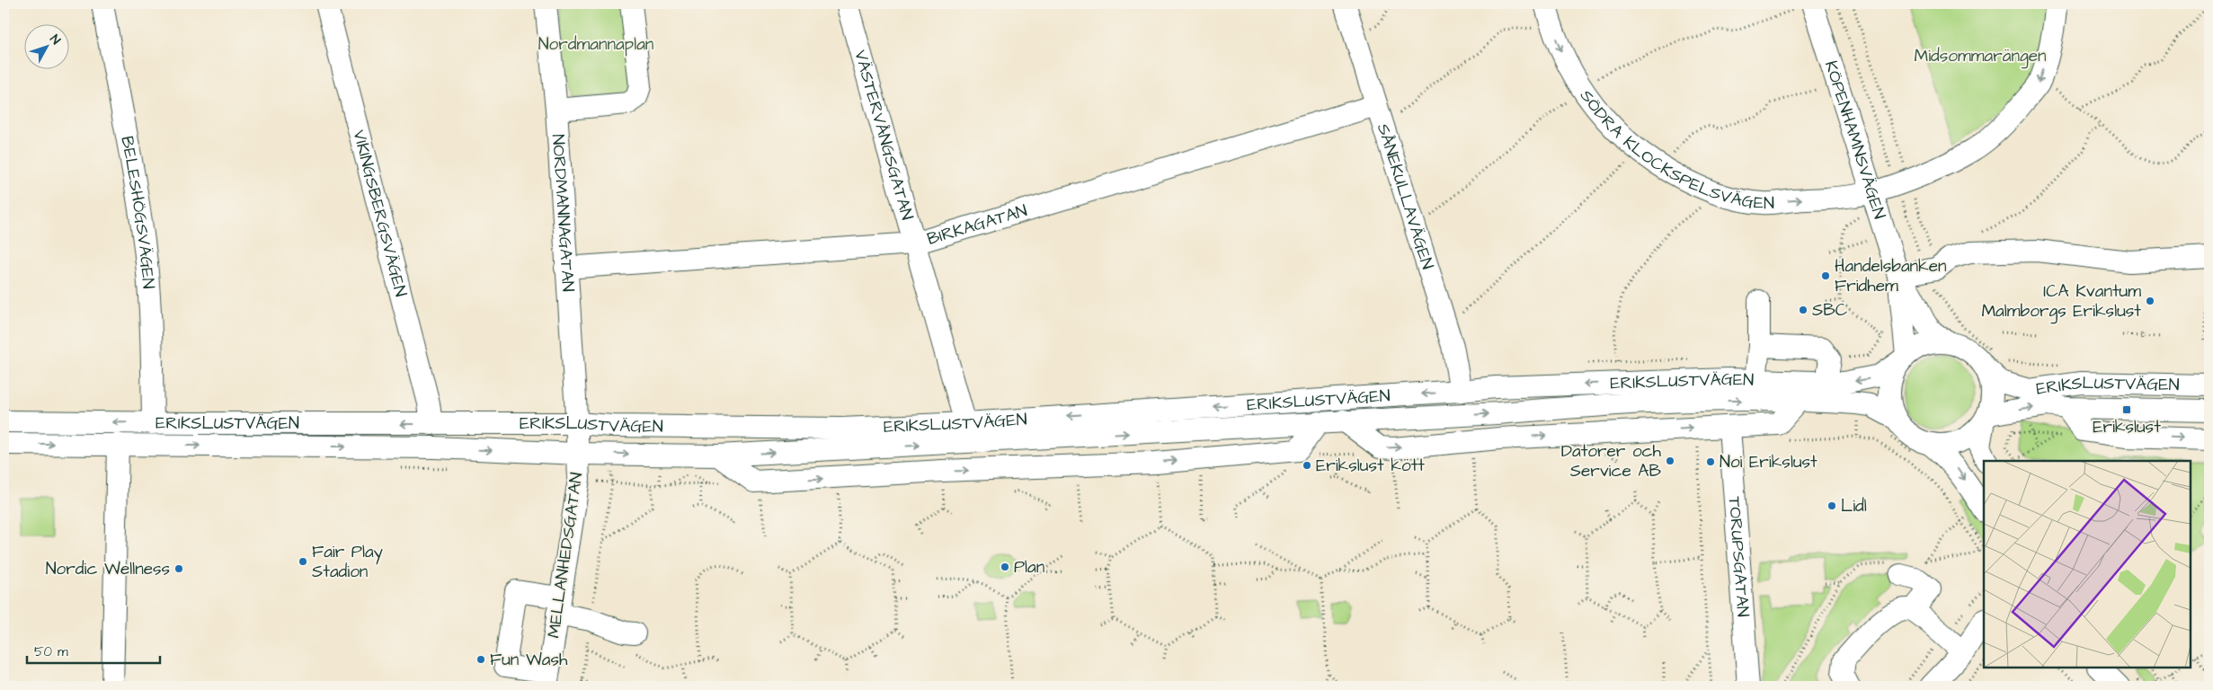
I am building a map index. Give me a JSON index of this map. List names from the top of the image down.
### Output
{
  "streets": {
    "street": [
      "VÄSTERVÅNGSGATAN",
      "KÖPENHAMNSVÄGEN",
      "SÖDRA KLOCKSPELSVÄGEN",
      "SÅNEKULLAVÄGEN",
      "BELESHÖGSVÄGEN",
      "NORDMANNAGATAN",
      "VIKINGSBERGSVÄGEN",
      "BIRKAGATAN",
      "ERIKSLUSTVÄGEN",
      "MELLANHEDSGATAN",
      "TORUPSGATAN"
    ]
  },
  "crossings": [
    ["VÄSTERVÅNGSGATAN", "BIRKAGATAN"],
    ["VÄSTERVÅNGSGATAN", "ERIKSLUSTVÄGEN"],
    ["KÖPENHAMNSVÄGEN", "SÖDRA KLOCKSPELSVÄGEN"],
    ["KÖPENHAMNSVÄGEN", "ERIKSLUSTVÄGEN"],
    ["SÅNEKULLAVÄGEN", "BIRKAGATAN"],
    ["SÅNEKULLAVÄGEN", "ERIKSLUSTVÄGEN"],
    ["BELESHÖGSVÄGEN", "ERIKSLUSTVÄGEN"],
    ["NORDMANNAGATAN", "BIRKAGATAN"],
    ["NORDMANNAGATAN", "ERIKSLUSTVÄGEN"],
    ["NORDMANNAGATAN", "MELLANHEDSGATAN"],
    ["VIKINGSBERGSVÄGEN", "ERIKSLUSTVÄGEN"],
    ["ERIKSLUSTVÄGEN", "MELLANHEDSGATAN"]
  ],
  "parks": ["Nordmannaplan", "Midsommarängen"],
  "places": {
    "other": [
      "Handelsbanken Fridhem",
      "ICA Kvantum Malmborgs Erikslust",
      "SBC",
      "Datorer och Service AB",
      "Noi Erikslust",
      "Erikslust kött",
      "Lidl",
      "Fair Play Stadion",
      "Plan",
      "Nordic Wellness",
      "Fun Wash"
    ],
    "transit": ["Erikslust"]
  },
  "scale_bar": "50 m",
  "north": "top right"
}
